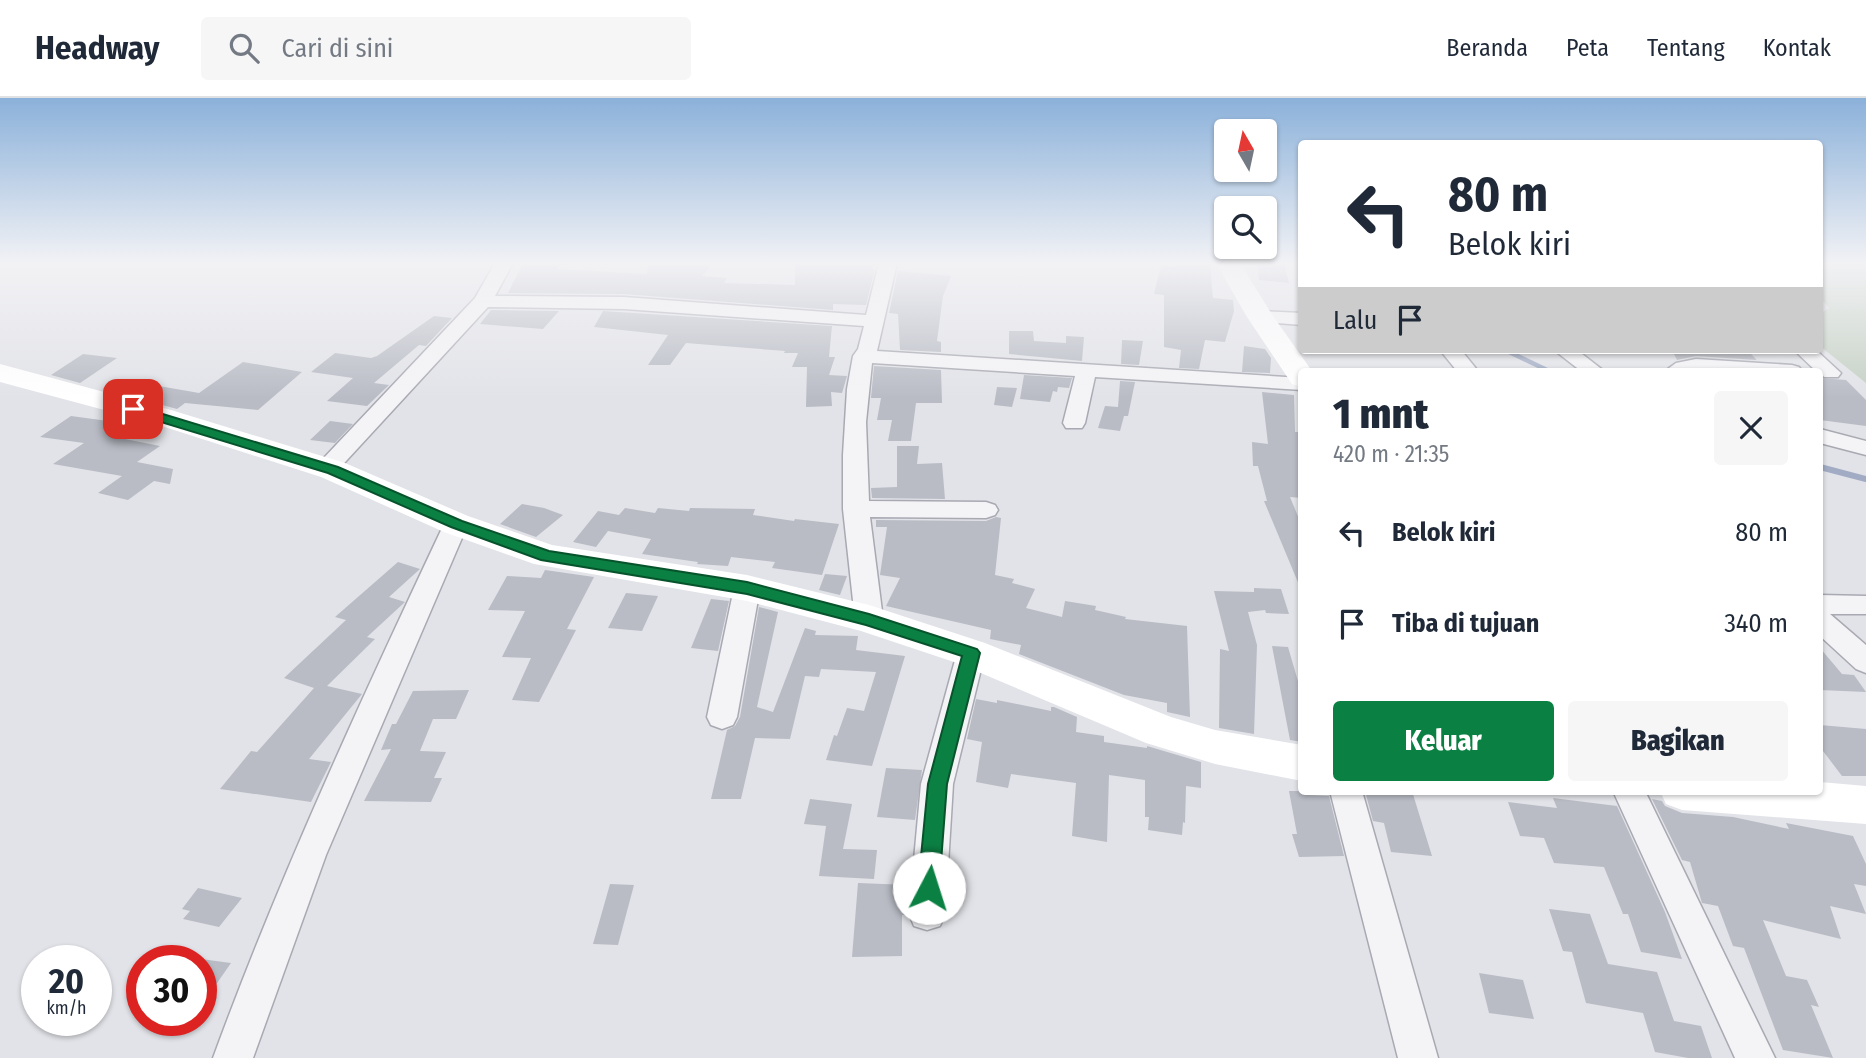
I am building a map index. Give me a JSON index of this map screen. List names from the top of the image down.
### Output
{
  "north": "top",
  "page": {
    "header": "Headway",
    "search": "Cari di sini",
    "nav": [
      "Beranda",
      "Peta",
      "Tentang",
      "Kontak"
    ],
    "turn": ["80 m", "Belok kiri"],
    "then": "Lalu",
    "heading": ["1 mnt", "420 m · 21:35"],
    "list": [
      {
        "name": "Belok kiri",
        "value": "80 m"
      },
      {
        "name": "Tiba di tujuan",
        "value": "340 m"
      }
    ],
    "buttons": ["Keluar", "Bagikan"],
    "speed": "20 km/h",
    "limit": "30"
  }
}
